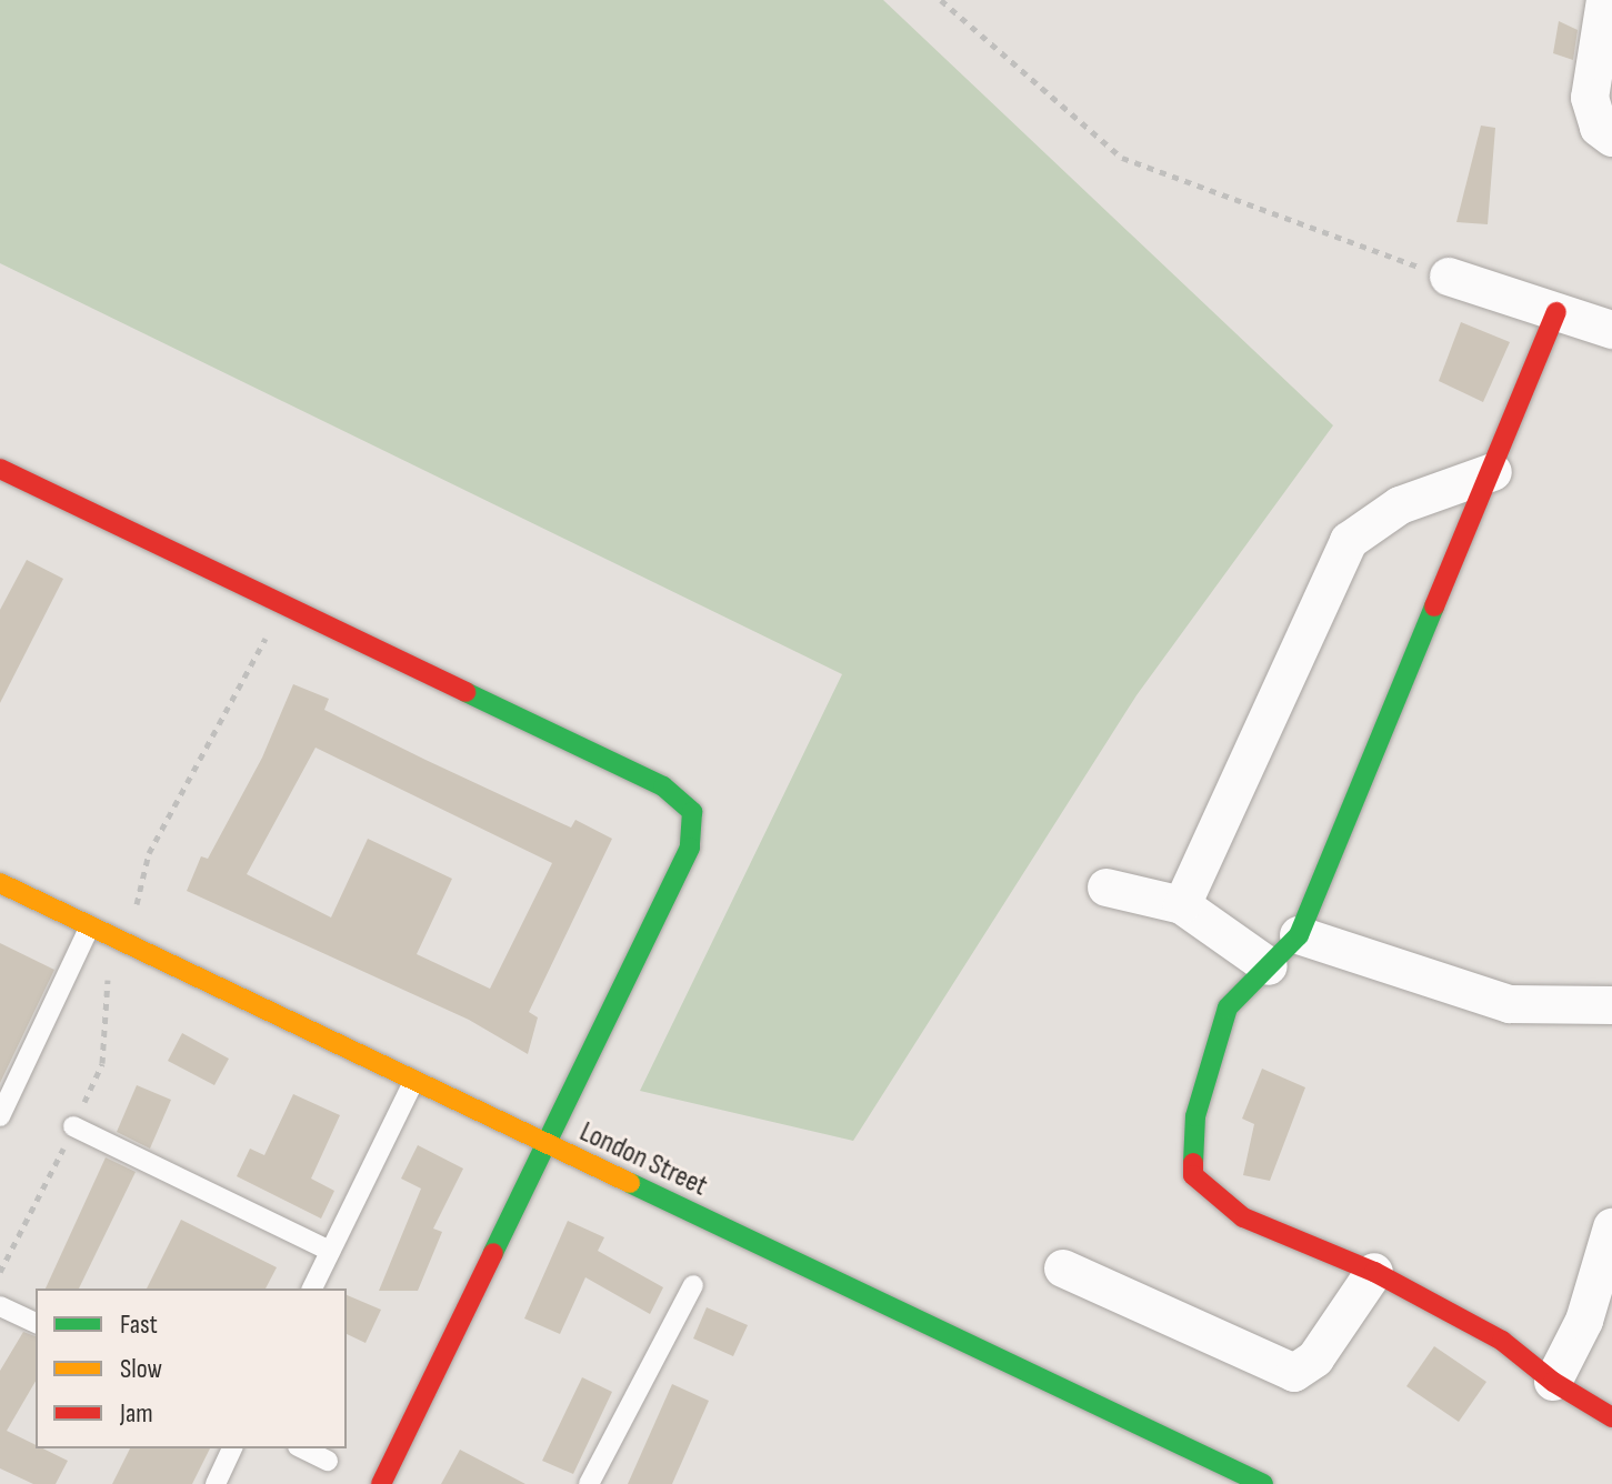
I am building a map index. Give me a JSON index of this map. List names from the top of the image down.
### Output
{
  "streets": {
    "street": ["London Street"]
  },
  "legend": ["Fast", "Slow", "Jam"]
}
